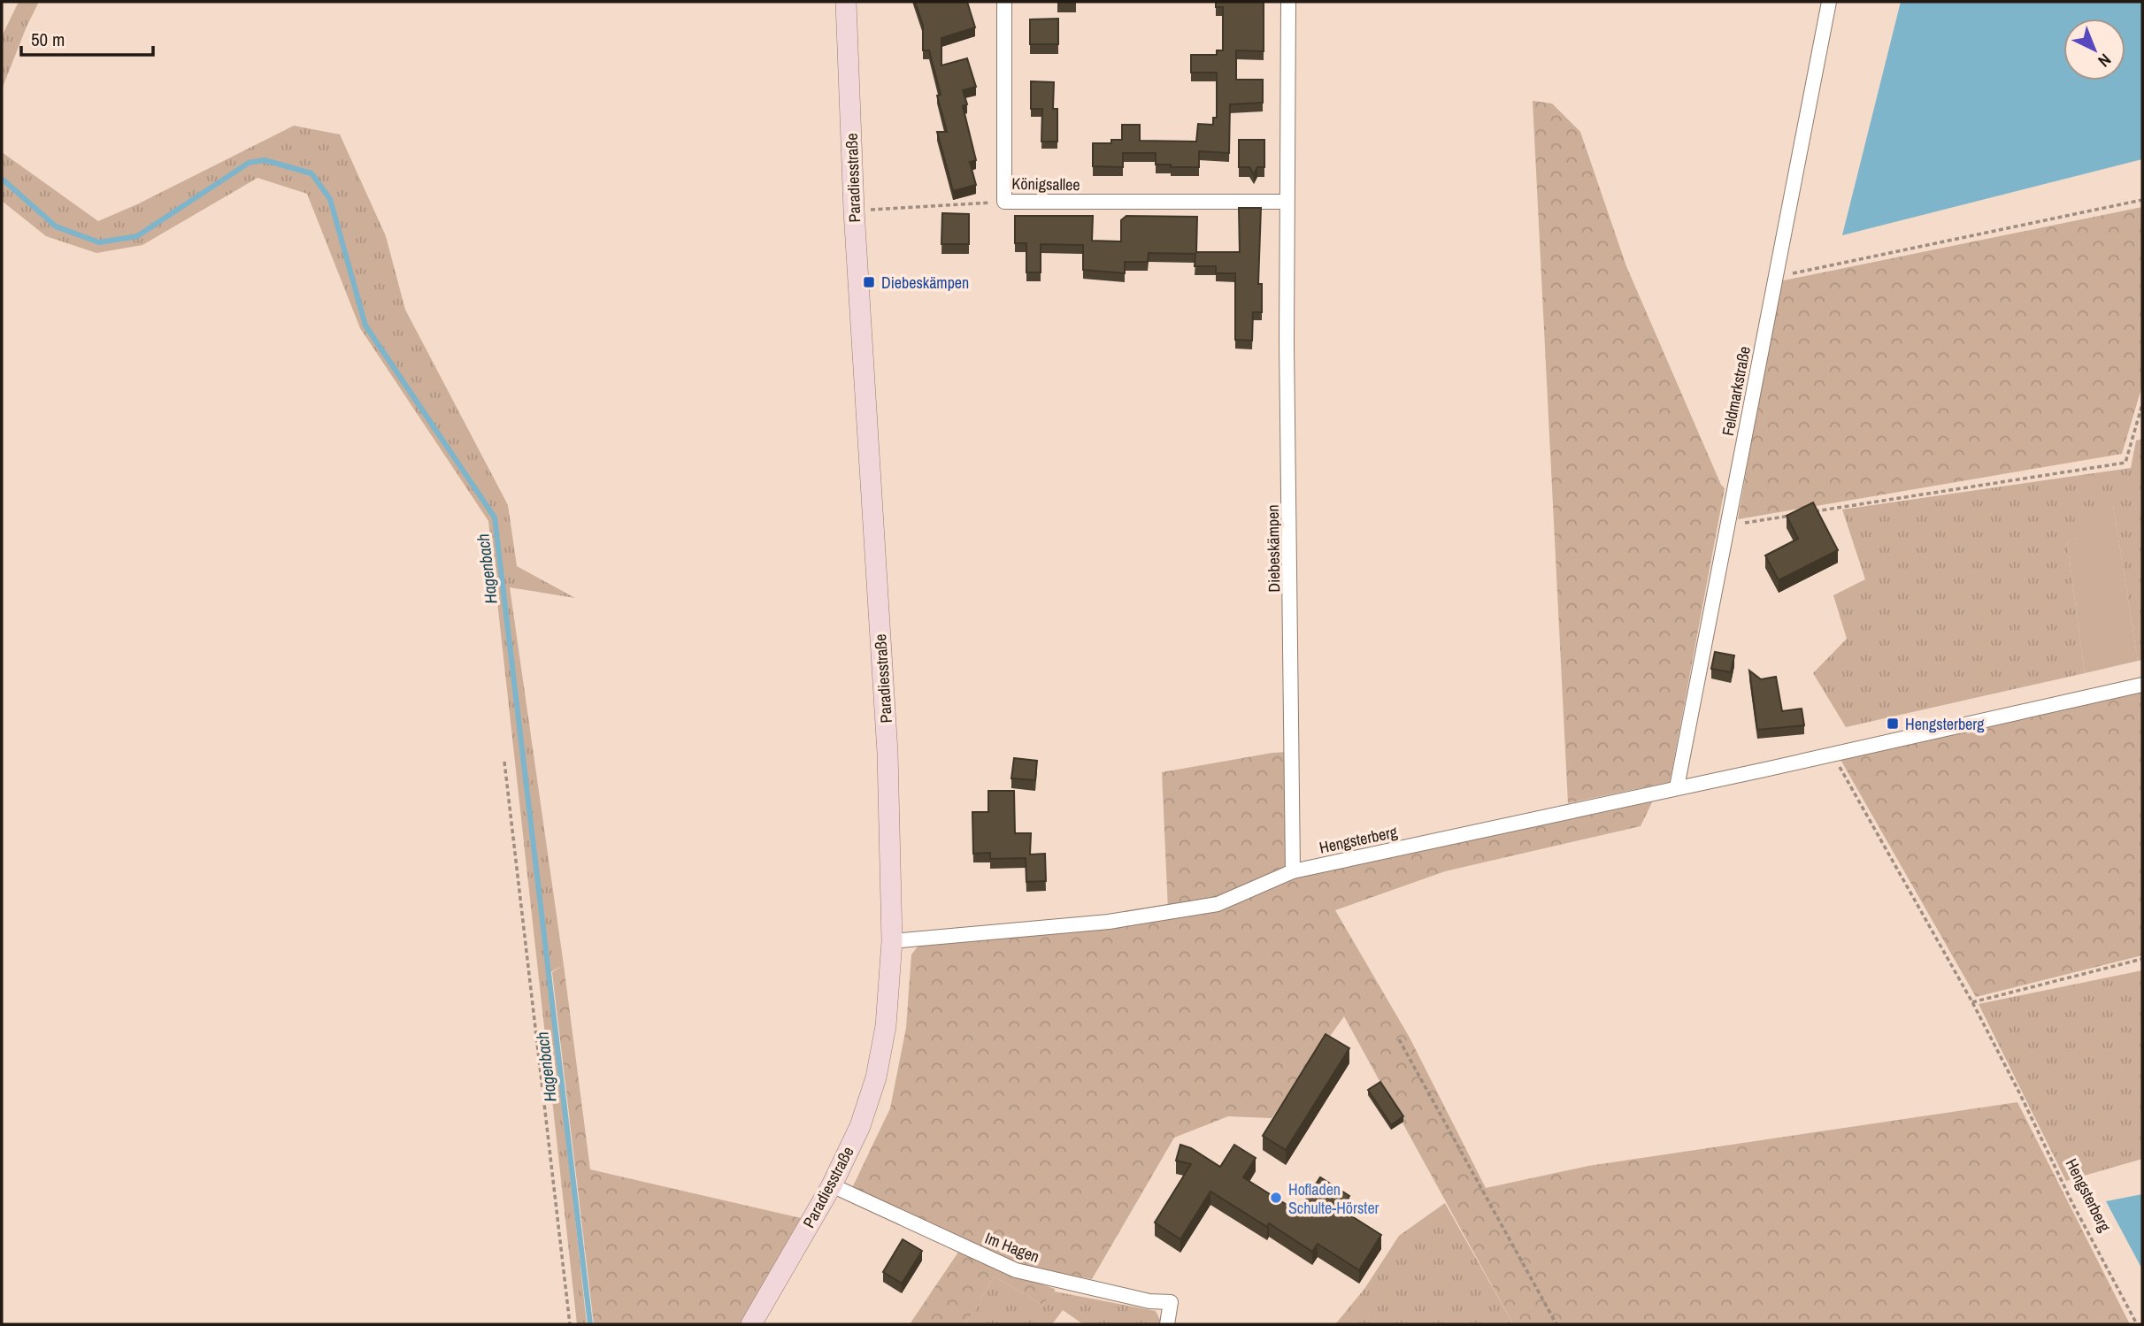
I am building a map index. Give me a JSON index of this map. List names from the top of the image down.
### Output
{
  "streets": {
    "main road": ["Paradiesstraße"],
    "street": [
      "Königsallee",
      "Feldmarkstraße",
      "Diebeskämpen",
      "Hengsterberg",
      "Im Hagen"
    ]
  },
  "crossings": [
    ["Paradiesstraße", "Hengsterberg"],
    ["Paradiesstraße", "Im Hagen"],
    ["Königsallee", "Diebeskämpen"],
    ["Feldmarkstraße", "Hengsterberg"],
    ["Diebeskämpen", "Hengsterberg"]
  ],
  "water": ["Hagenbach"],
  "places": {
    "transit": ["Diebeskämpen", "Hengsterberg"],
    "other": ["Hofladen Schulte-Hörster"]
  },
  "scale_bar": "50 m",
  "north": "bottom right"
}
